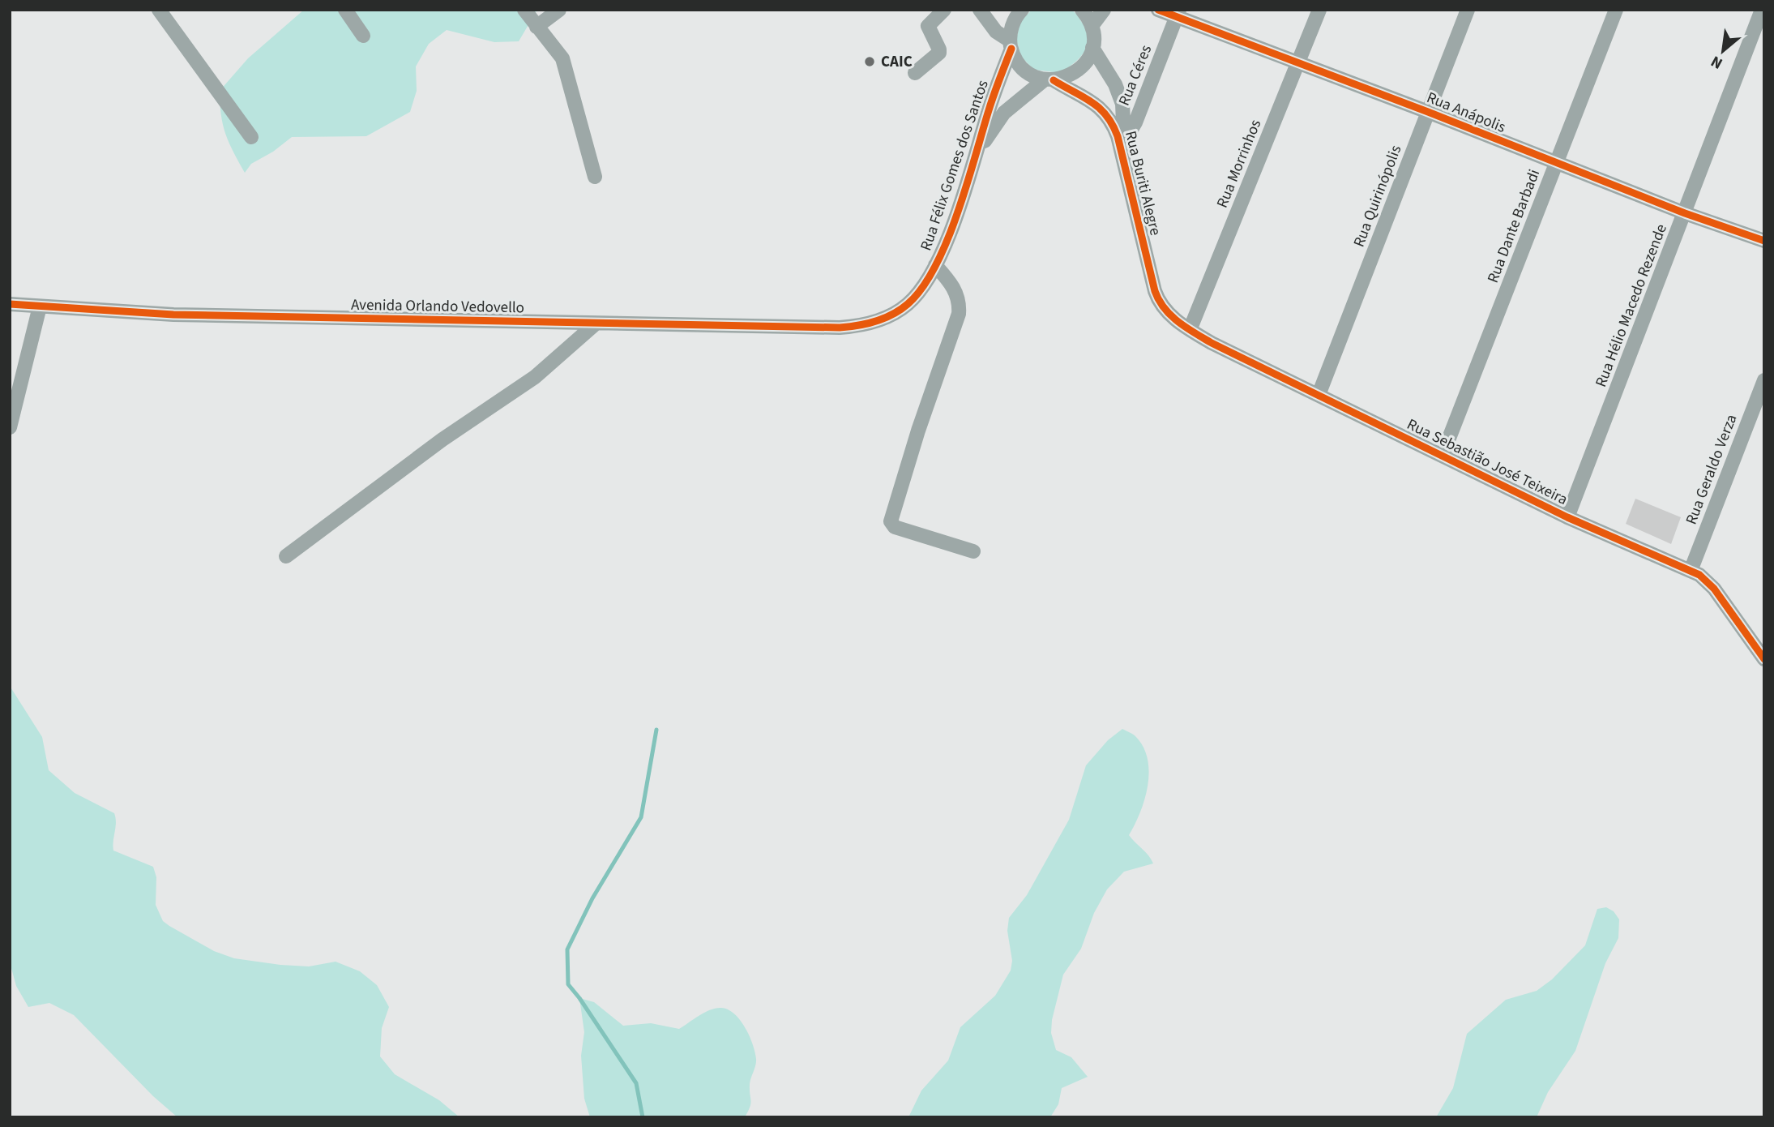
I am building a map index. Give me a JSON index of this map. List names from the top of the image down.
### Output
{
  "streets": {
    "street": [
      "Rua Céres",
      "Rua Anápolis",
      "Rua Morrinhos",
      "Rua Félix Gomes dos Santos",
      "Rua Buriti Alegre",
      "Rua Quirinópolis",
      "Rua Dante Barbadi",
      "Rua Hélio Macedo Rezende",
      "Avenida Orlando Vedovello",
      "Rua Sebastião José Teixeira",
      "Rua Geraldo Verza"
    ]
  },
  "crossings": [
    ["Rua Céres", "Rua Anápolis"],
    ["Rua Céres", "Rua Buriti Alegre"],
    ["Rua Anápolis", "Rua Morrinhos"],
    ["Rua Anápolis", "Rua Quirinópolis"],
    ["Rua Anápolis", "Rua Dante Barbadi"],
    ["Rua Anápolis", "Rua Hélio Macedo Rezende"],
    ["Rua Morrinhos", "Rua Sebastião José Teixeira"],
    ["Rua Félix Gomes dos Santos", "Rua Buriti Alegre"],
    ["Rua Félix Gomes dos Santos", "Avenida Orlando Vedovello"],
    ["Rua Buriti Alegre", "Rua Sebastião José Teixeira"],
    ["Rua Quirinópolis", "Rua Sebastião José Teixeira"],
    ["Rua Dante Barbadi", "Rua Sebastião José Teixeira"],
    ["Rua Hélio Macedo Rezende", "Rua Sebastião José Teixeira"],
    ["Rua Sebastião José Teixeira", "Rua Geraldo Verza"]
  ],
  "places": ["CAIC"],
  "north": "bottom left"
}
